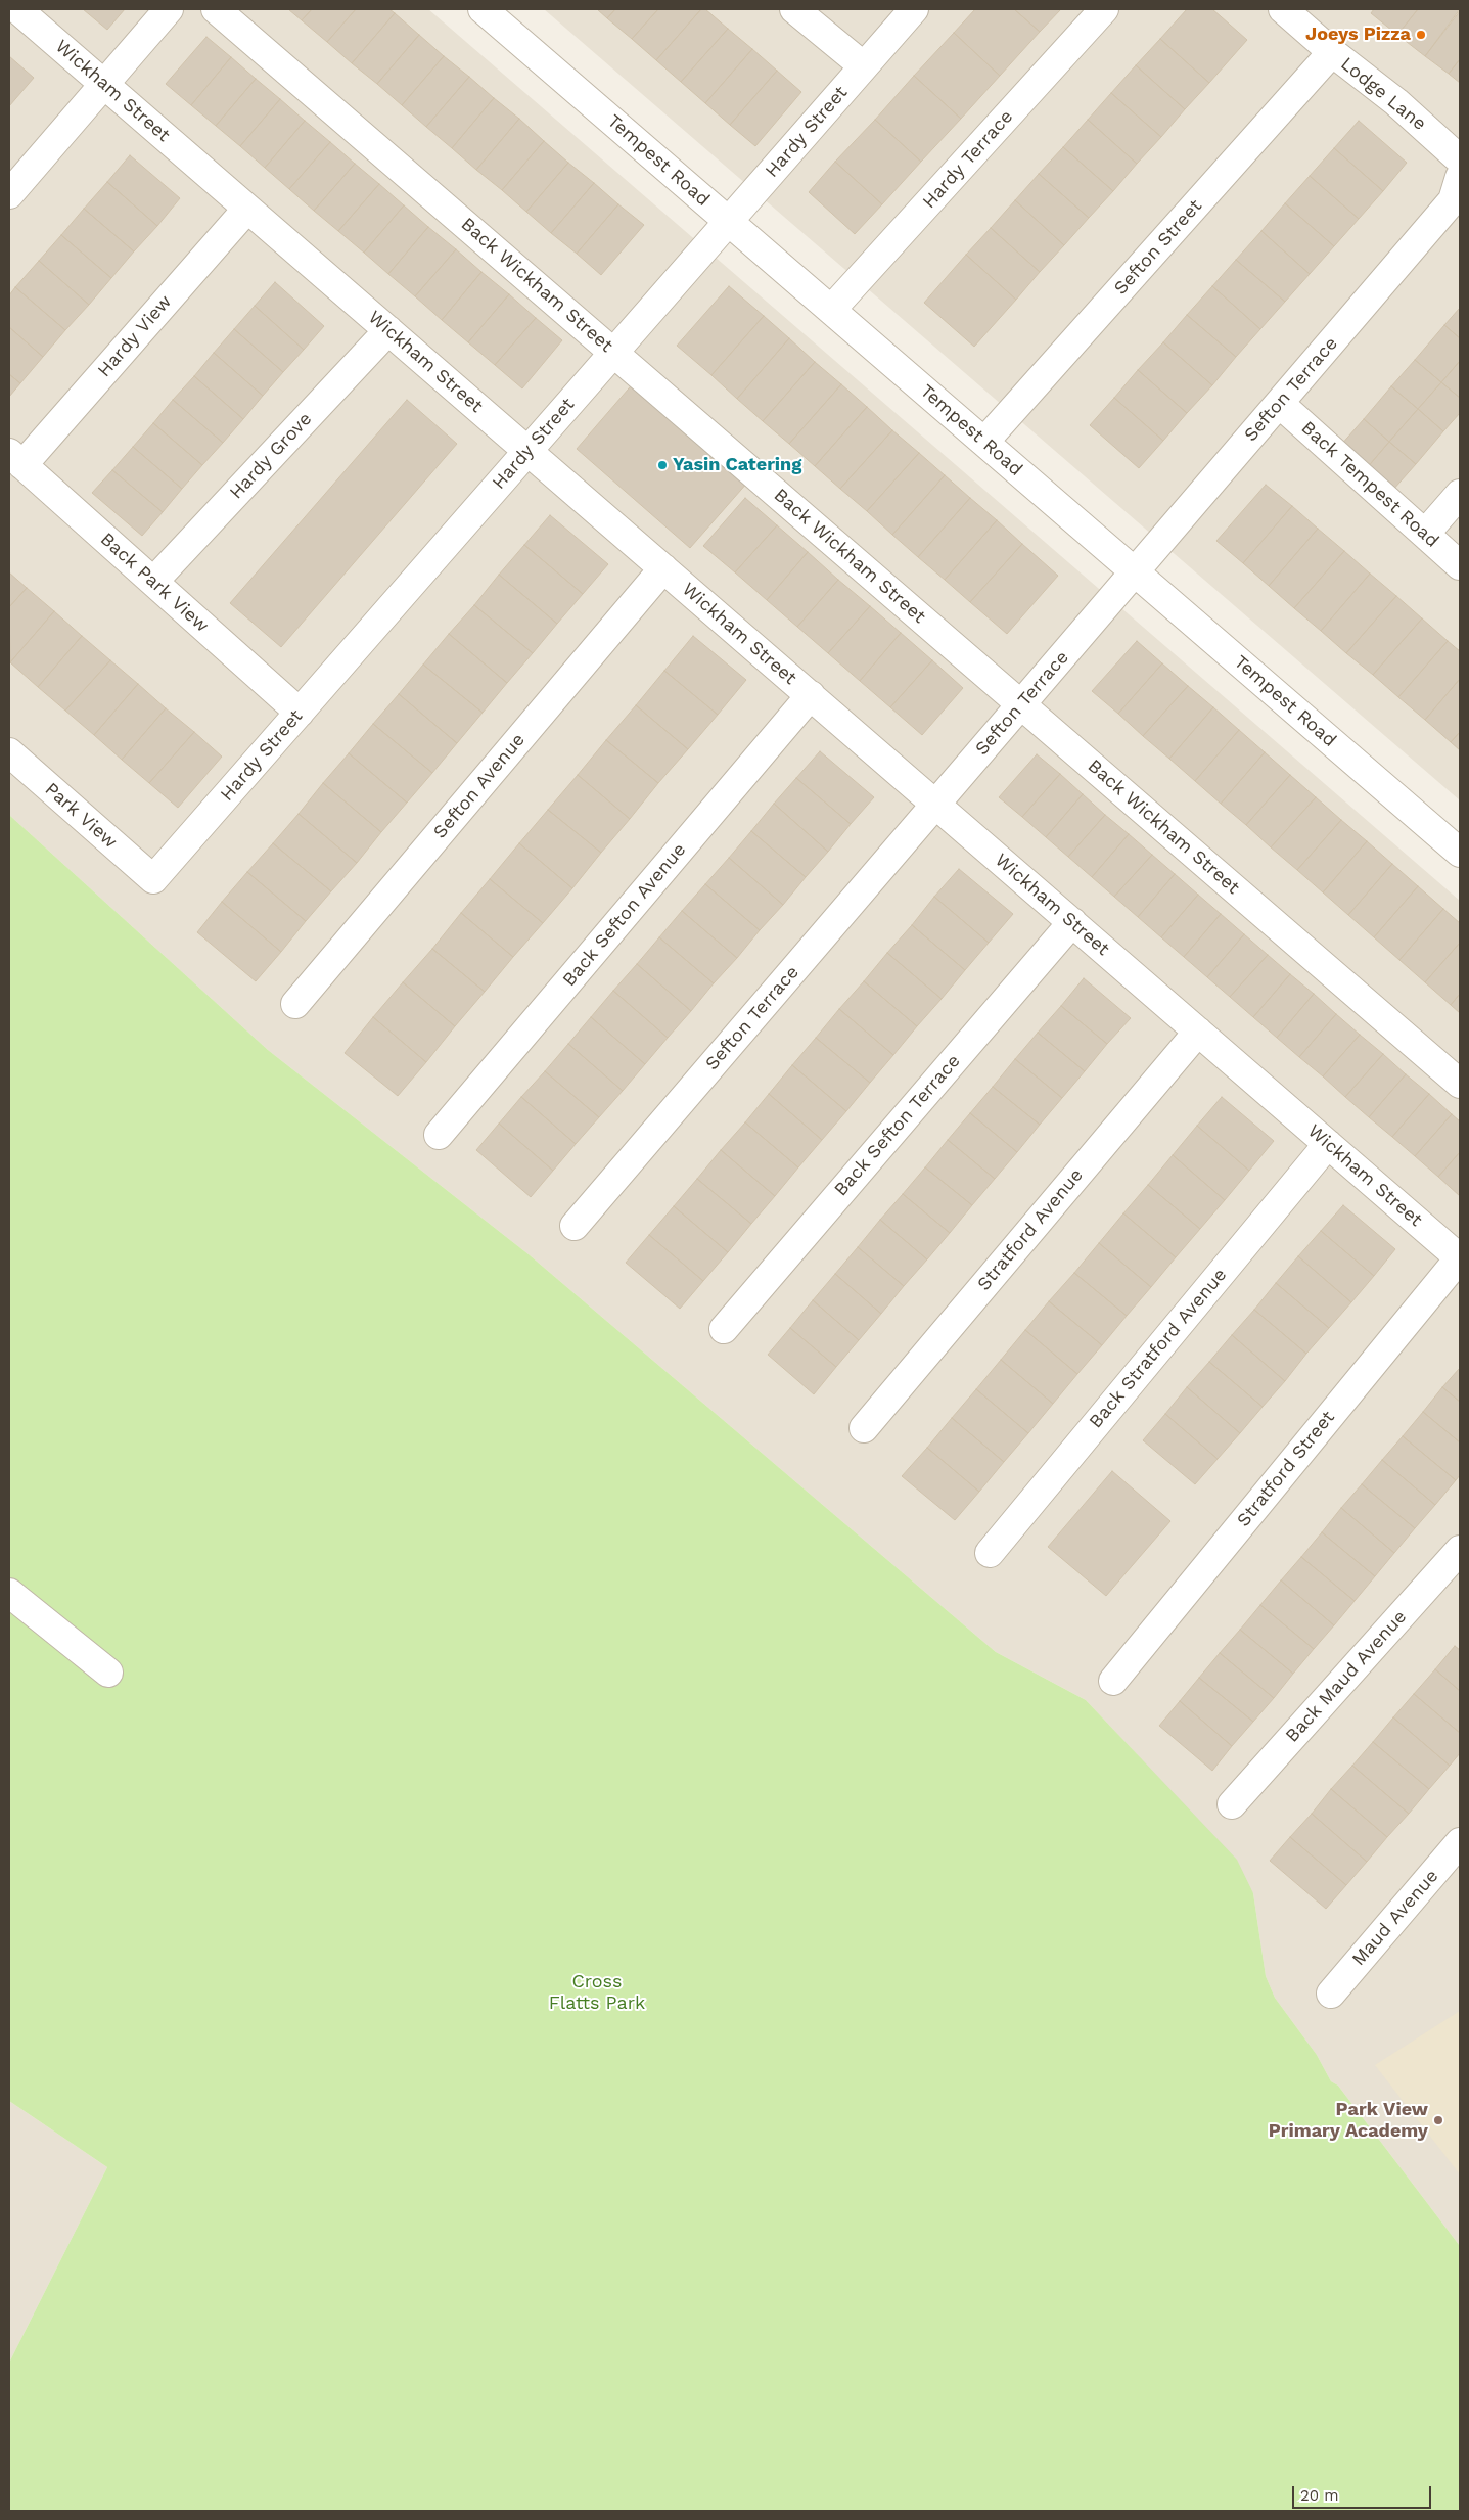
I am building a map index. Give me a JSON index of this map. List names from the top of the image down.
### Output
{
  "streets": {
    "street": [
      "Wickham Street",
      "Lodge Lane",
      "Hardy Street",
      "Hardy Terrace",
      "Tempest Road",
      "Sefton Street",
      "Back Wickham Street",
      "Hardy View",
      "Sefton Terrace",
      "Hardy Grove",
      "Back Tempest Road",
      "Back Park View",
      "Sefton Avenue",
      "Park View",
      "Back Sefton Avenue",
      "Back Sefton Terrace",
      "Stratford Avenue",
      "Back Stratford Avenue",
      "Stratford Street",
      "Back Maud Avenue",
      "Maud Avenue"
    ]
  },
  "crossings": [
    ["Wickham Street", "Hardy Street"],
    ["Wickham Street", "Hardy View"],
    ["Wickham Street", "Sefton Terrace"],
    ["Wickham Street", "Hardy Grove"],
    ["Wickham Street", "Sefton Avenue"],
    ["Wickham Street", "Back Sefton Avenue"],
    ["Wickham Street", "Back Sefton Terrace"],
    ["Wickham Street", "Stratford Avenue"],
    ["Wickham Street", "Back Stratford Avenue"],
    ["Wickham Street", "Stratford Street"],
    ["Lodge Lane", "Sefton Street"],
    ["Hardy Street", "Tempest Road"],
    ["Hardy Street", "Back Wickham Street"],
    ["Hardy Street", "Back Park View"],
    ["Hardy Street", "Park View"],
    ["Hardy Terrace", "Tempest Road"],
    ["Tempest Road", "Sefton Street"],
    ["Tempest Road", "Sefton Terrace"],
    ["Back Wickham Street", "Sefton Terrace"],
    ["Hardy View", "Back Park View"],
    ["Sefton Terrace", "Back Tempest Road"],
    ["Hardy Grove", "Back Park View"]
  ],
  "parks": ["Cross Flatts Park"],
  "places": ["Joeys Pizza", "Yasin Catering", "Park View Primary Academy"],
  "scale_bar": "20 m"
}
